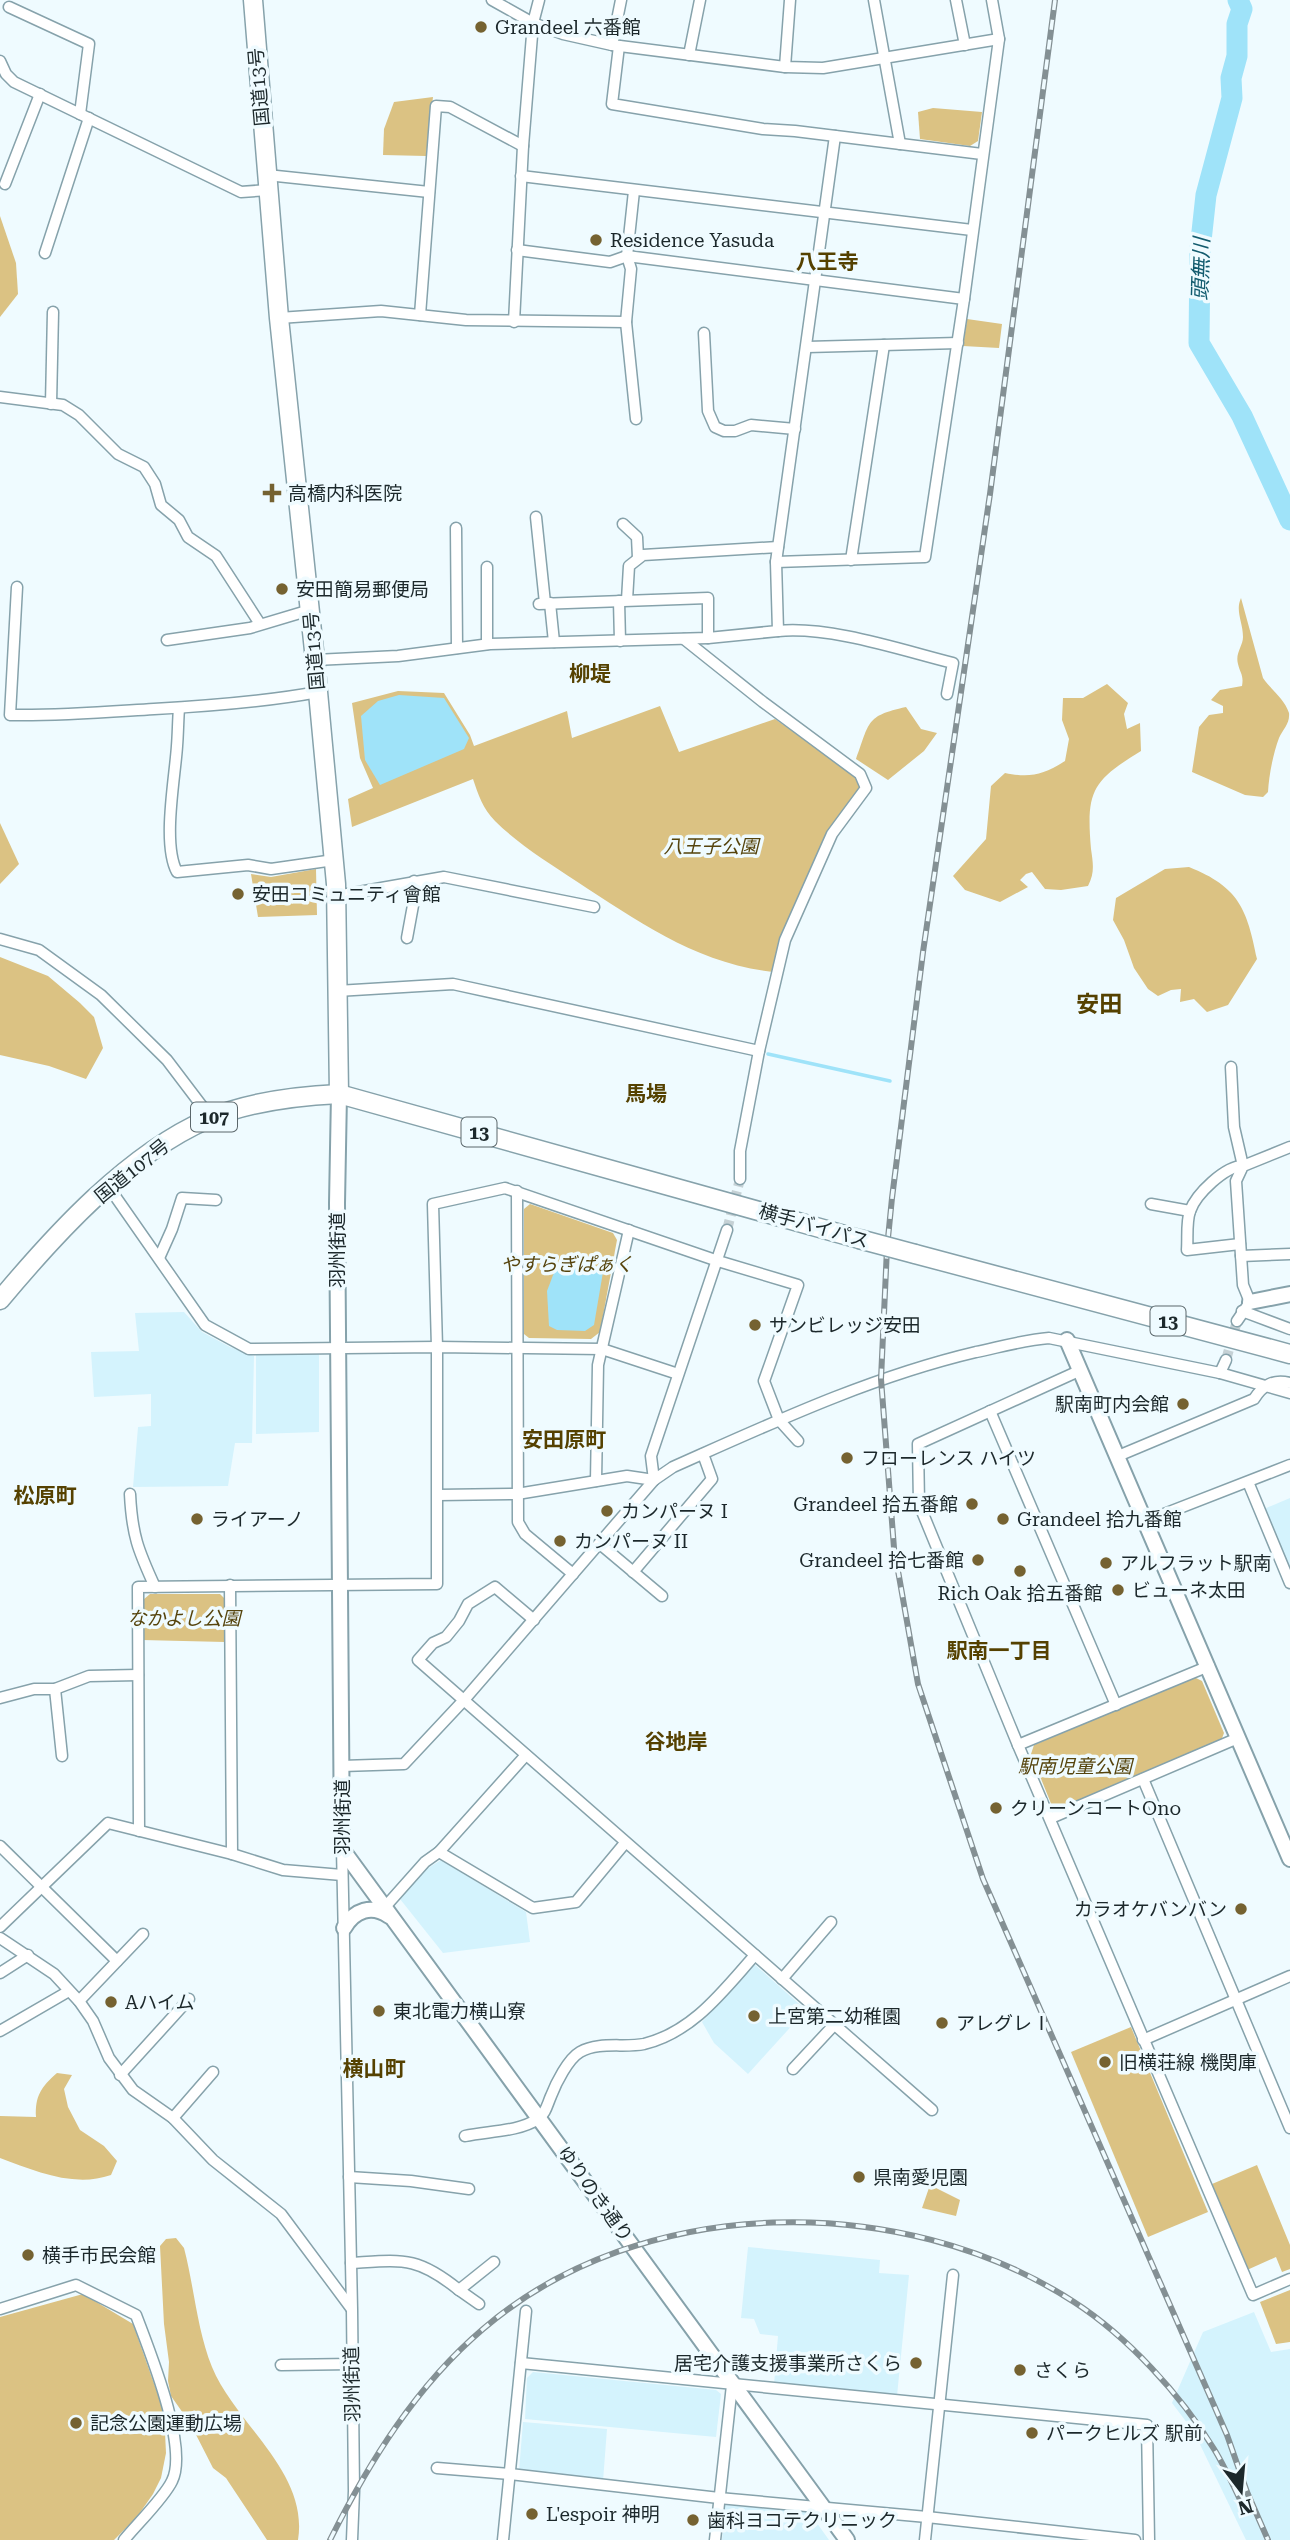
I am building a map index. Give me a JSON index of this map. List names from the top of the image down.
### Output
{
  "streets": {
    "highway": [
      "国道13号",
      "107",
      "13",
      "国道107号",
      "横手バイパス"
    ],
    "street": ["羽州街道", "ゆりのき通り"]
  },
  "crossings": [
    ["国道13号", "国道107号"],
    ["国道13号", "横手バイパス"],
    ["国道13号", "羽州街道"],
    ["国道107号", "横手バイパス"],
    ["国道107号", "羽州街道"],
    ["横手バイパス", "羽州街道"],
    ["羽州街道", "ゆりのき通り"]
  ],
  "districts": [
    "八王寺",
    "柳堤",
    "安田",
    "馬場",
    "安田原町",
    "松原町",
    "駅南一丁目",
    "谷地岸",
    "横山町"
  ],
  "water": ["頭無川"],
  "parks": [
    "八王子公園",
    "やすらぎぱぁく",
    "なかよし公園",
    "駅南児童公園"
  ],
  "places": {
    "other": [
      "Grandeel 六番館",
      "Residence Yasuda",
      "安田簡易郵便局",
      "安田コミュニティ會館",
      "サンビレッジ安田",
      "駅南町内会館",
      "フローレンス ハイツ",
      "Grandeel 拾五番館",
      "カンパーヌ I",
      "ライアーノ",
      "Grandeel 拾九番館",
      "カンパーヌ II",
      "Grandeel 拾七番館",
      "アルフラット駅南",
      "Rich Oak 拾五番館",
      "ビューネ太田",
      "クリーンコートOno",
      "カラオケバンバン",
      "Aハイム",
      "東北電力横山寮",
      "上宮第二幼稚園",
      "アレグレⅠ",
      "旧横荘線 機関庫",
      "県南愛児園",
      "横手市民会館",
      "居宅介護支援事業所さくら",
      "さくら",
      "記念公園運動広場",
      "パークヒルズ 駅前",
      "L'espoir 神明",
      "歯科ヨコテクリニック"
    ],
    "health": ["高橋内科医院"]
  },
  "north": "bottom"
}
